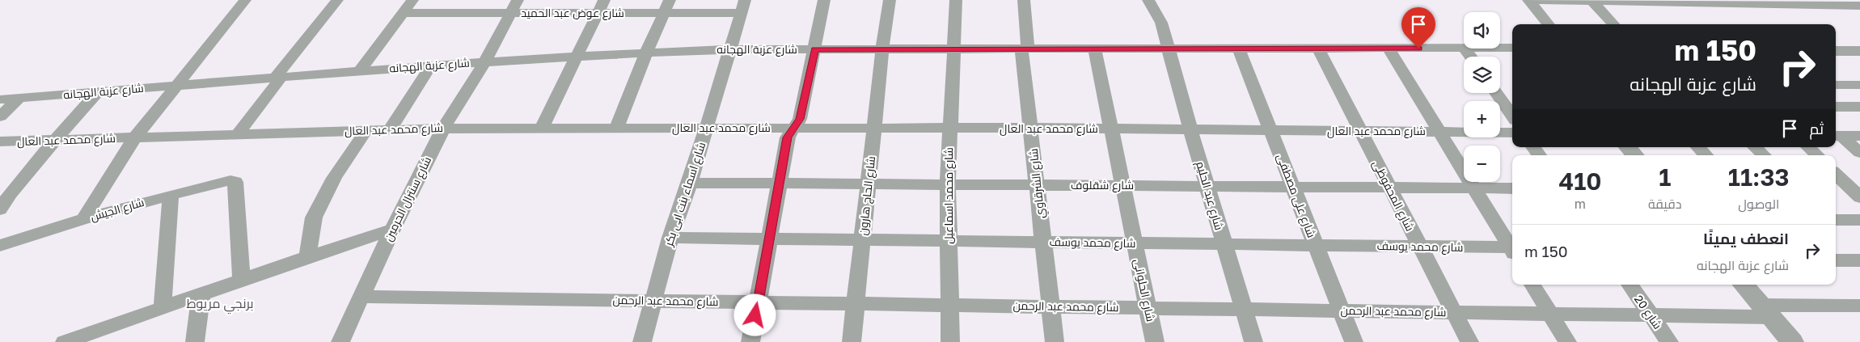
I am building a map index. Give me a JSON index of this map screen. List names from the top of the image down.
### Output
{
  "streets": {
    "street": [
      "شارع عوض عبد الحميد",
      "شارع عزبة الهجانه",
      "شارع محمد عبد العال",
      "شارع الشرقاوي",
      "شارع شقلوف",
      "شارع اسماء بنت ابى بكر",
      "شارع الحاج هارون",
      "شارع محمد اسماعيل",
      "شارع عبد الحليم",
      "شارع على مصطفى",
      "شارع المحفوظى",
      "شارع سنترال الحرمين",
      "شارع الجيش",
      "شارع محمد يوسف",
      "شارع الحلوانى",
      "شارع محمد عبد الرحمن",
      "شارع 20"
    ]
  },
  "crossings": [
    ["شارع عوض عبد الحميد", "شارع اسماء بنت ابى بكر"],
    ["شارع عوض عبد الحميد", "شارع سنترال الحرمين"],
    ["شارع عزبة الهجانه", "شارع الشرقاوي"],
    ["شارع عزبة الهجانه", "شارع اسماء بنت ابى بكر"],
    ["شارع عزبة الهجانه", "شارع الحاج هارون"],
    ["شارع عزبة الهجانه", "شارع محمد اسماعيل"],
    ["شارع عزبة الهجانه", "شارع عبد الحليم"],
    ["شارع عزبة الهجانه", "شارع على مصطفى"],
    ["شارع عزبة الهجانه", "شارع المحفوظى"],
    ["شارع عزبة الهجانه", "شارع سنترال الحرمين"],
    ["شارع عزبة الهجانه", "شارع الحلوانى"],
    ["شارع محمد عبد العال", "شارع الشرقاوي"],
    ["شارع محمد عبد العال", "شارع اسماء بنت ابى بكر"],
    ["شارع محمد عبد العال", "شارع الحاج هارون"],
    ["شارع محمد عبد العال", "شارع محمد اسماعيل"],
    ["شارع محمد عبد العال", "شارع عبد الحليم"],
    ["شارع محمد عبد العال", "شارع على مصطفى"],
    ["شارع محمد عبد العال", "شارع المحفوظى"],
    ["شارع محمد عبد العال", "شارع سنترال الحرمين"],
    ["شارع محمد عبد العال", "شارع الحلوانى"],
    ["شارع الشرقاوي", "شارع شقلوف"],
    ["شارع الشرقاوي", "شارع محمد يوسف"],
    ["شارع الشرقاوي", "شارع محمد عبد الرحمن"],
    ["شارع شقلوف", "شارع اسماء بنت ابى بكر"],
    ["شارع شقلوف", "شارع الحاج هارون"],
    ["شارع شقلوف", "شارع محمد اسماعيل"],
    ["شارع شقلوف", "شارع عبد الحليم"],
    ["شارع شقلوف", "شارع على مصطفى"],
    ["شارع شقلوف", "شارع المحفوظى"],
    ["شارع شقلوف", "شارع الحلوانى"],
    ["شارع اسماء بنت ابى بكر", "شارع محمد يوسف"],
    ["شارع اسماء بنت ابى بكر", "شارع محمد عبد الرحمن"],
    ["شارع الحاج هارون", "شارع محمد يوسف"],
    ["شارع الحاج هارون", "شارع محمد عبد الرحمن"],
    ["شارع محمد اسماعيل", "شارع محمد يوسف"],
    ["شارع محمد اسماعيل", "شارع محمد عبد الرحمن"],
    ["شارع عبد الحليم", "شارع محمد يوسف"],
    ["شارع عبد الحليم", "شارع محمد عبد الرحمن"],
    ["شارع على مصطفى", "شارع محمد يوسف"],
    ["شارع على مصطفى", "شارع محمد عبد الرحمن"],
    ["شارع المحفوظى", "شارع محمد يوسف"],
    ["شارع المحفوظى", "شارع محمد عبد الرحمن"],
    ["شارع سنترال الحرمين", "شارع محمد عبد الرحمن"],
    ["شارع محمد يوسف", "شارع الحلوانى"],
    ["شارع الحلوانى", "شارع محمد عبد الرحمن"],
    ["شارع محمد عبد الرحمن", "شارع 20"]
  ],
  "districts": ["برنجي مريوط"],
  "page": {
    "map_buttons": ["+", "−"],
    "turn": ["150 m", "شارع عزبة الهجانه"],
    "then": "ثم",
    "eta": [
      "11:33",
      "الوصول",
      "1",
      "دقيقة",
      "410",
      "m"
    ],
    "list": [
      {
        "name": "انعطف يمينًا",
        "note": "شارع عزبة الهجانه",
        "value": "150 m"
      }
    ]
  }
}
